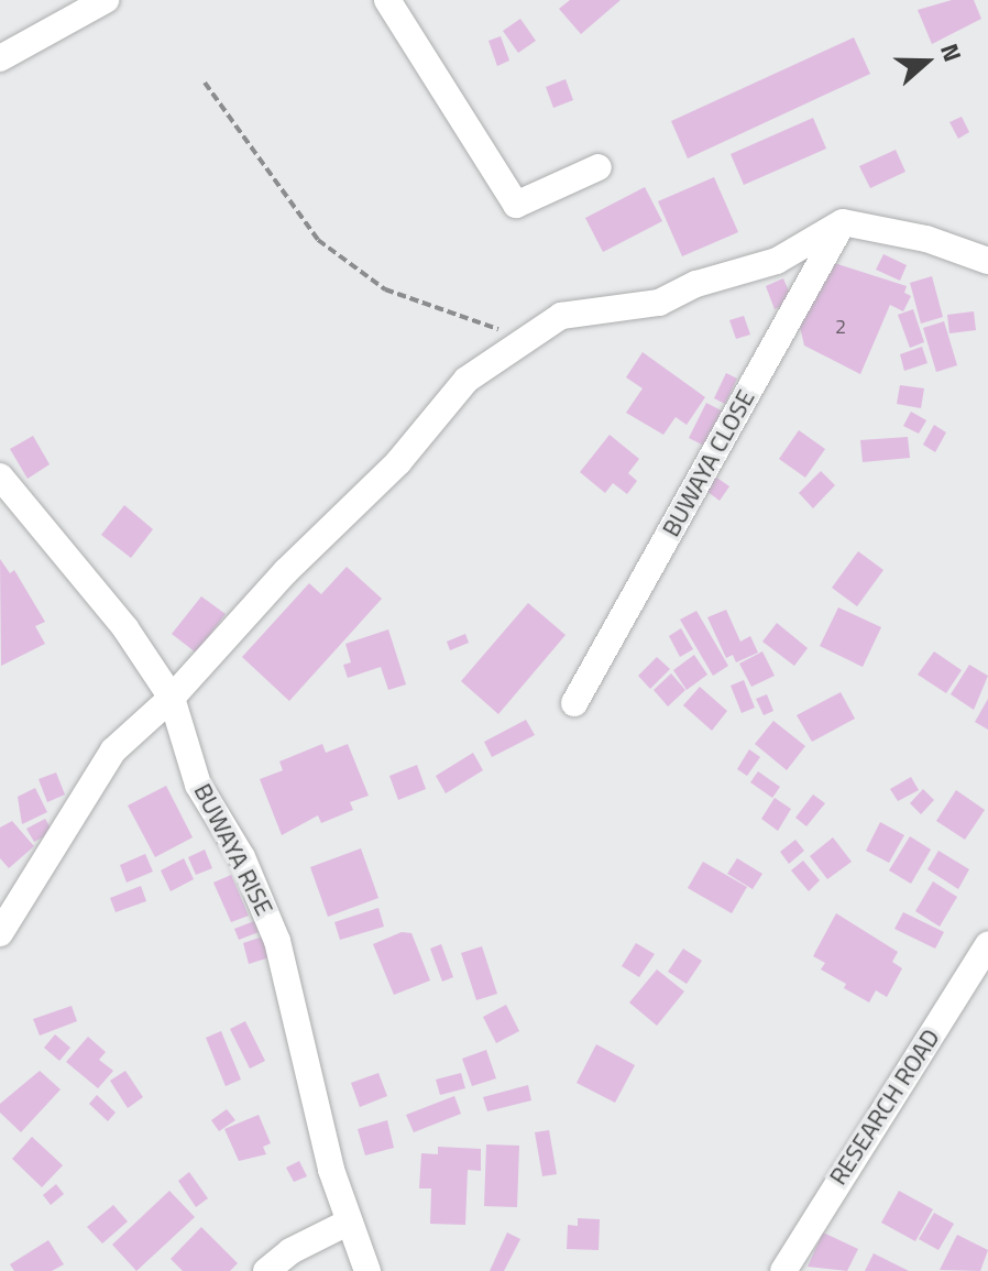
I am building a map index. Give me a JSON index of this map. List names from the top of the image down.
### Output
{
  "streets": {
    "street": ["BUWAYA CLOSE", "BUWAYA RISE", "RESEARCH ROAD"]
  },
  "house_numbers": ["2"],
  "north": "right"
}
